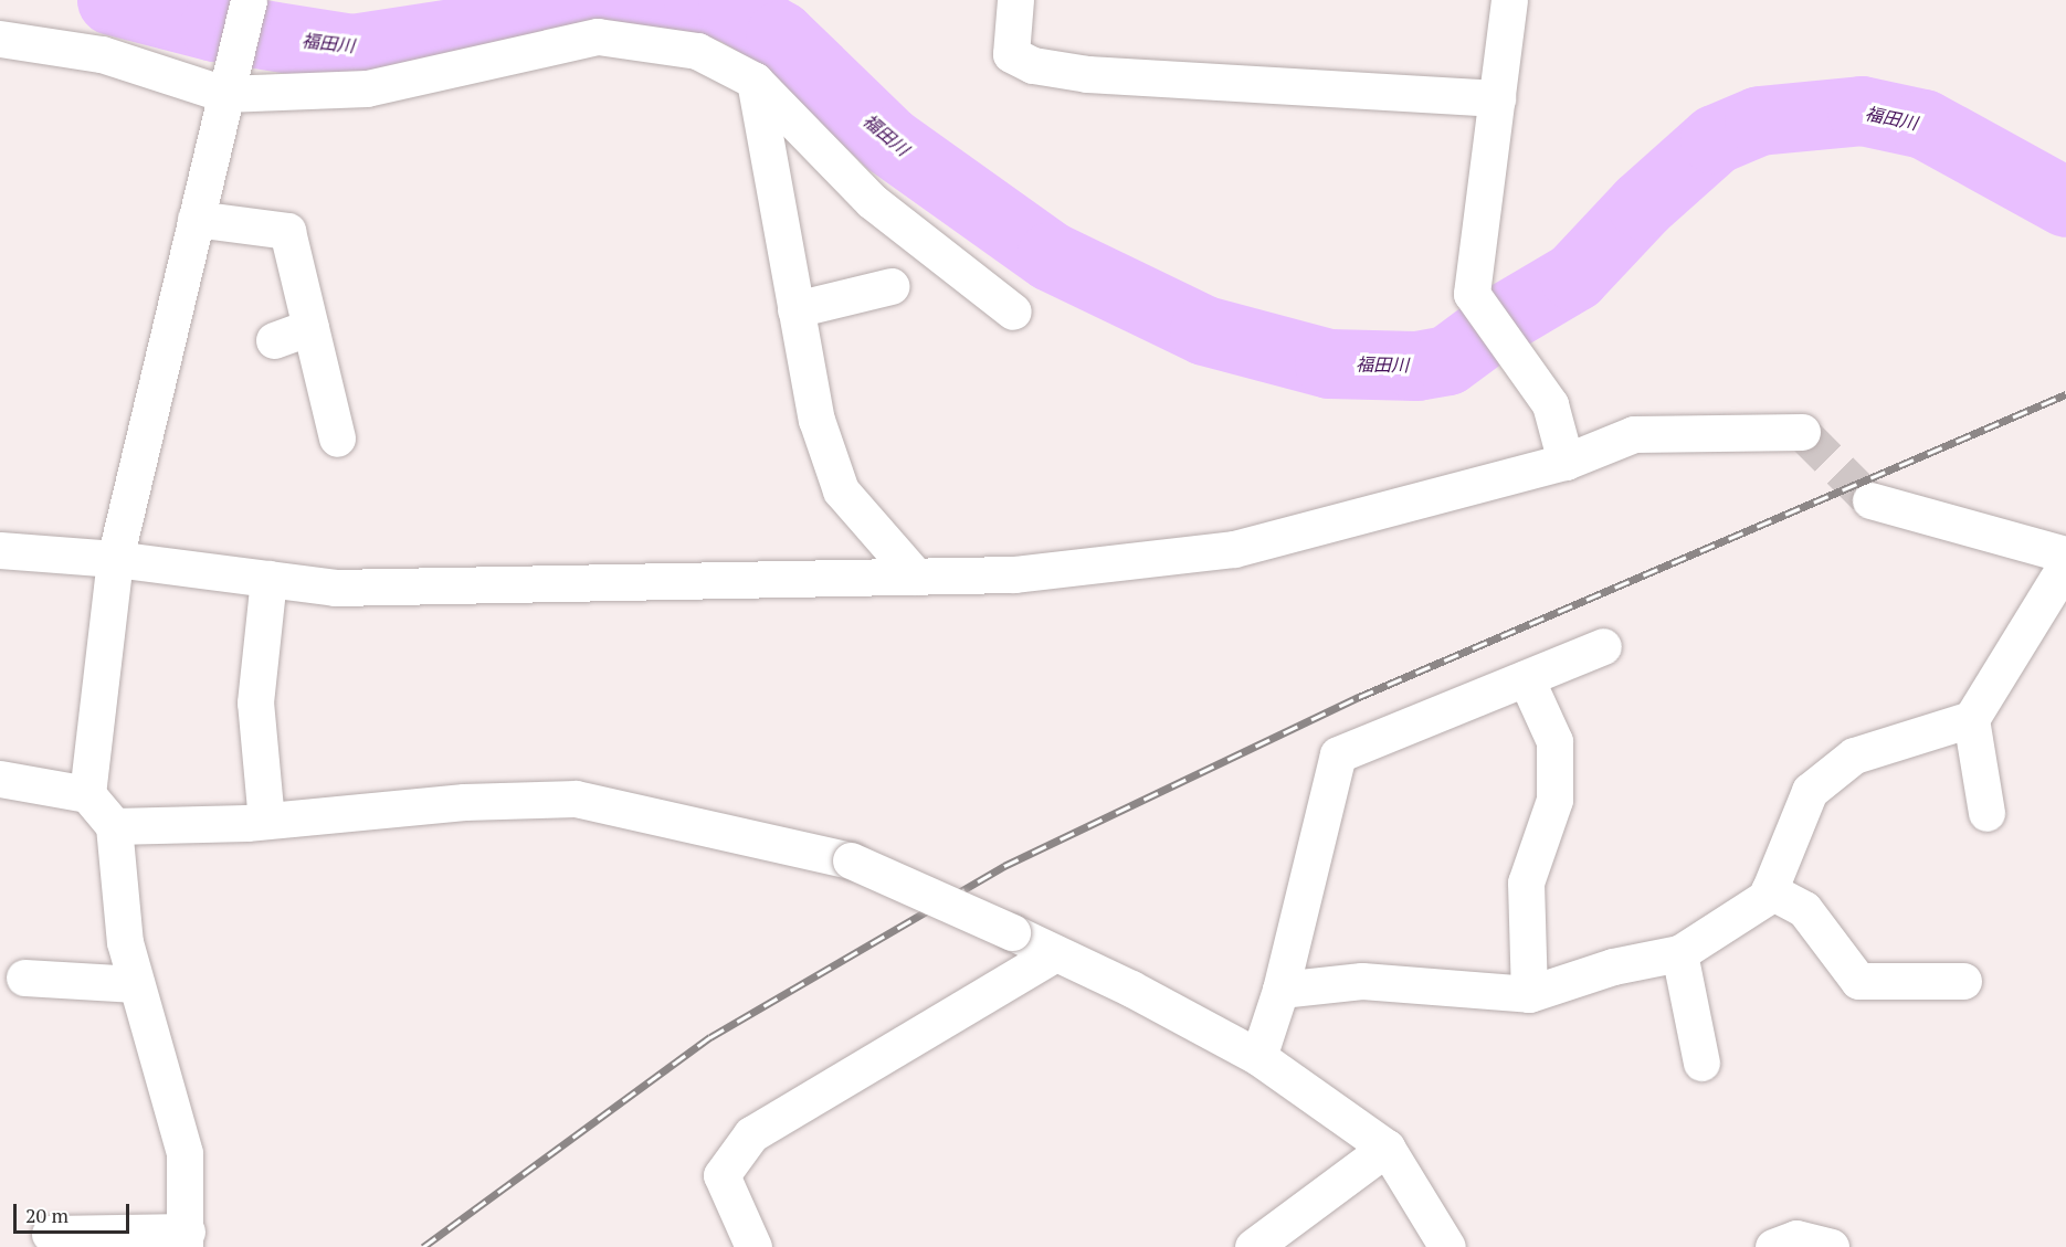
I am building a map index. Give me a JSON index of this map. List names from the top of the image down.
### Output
{
  "water": ["福田川"],
  "scale_bar": "20 m"
}
